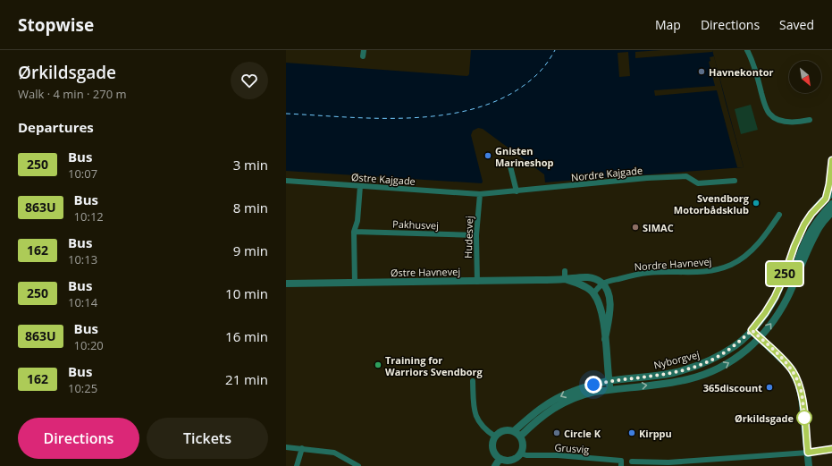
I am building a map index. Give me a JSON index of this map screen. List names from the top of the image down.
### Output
{
  "streets": {
    "street": [
      "Nordre Kajgade",
      "Østre Kajgade",
      "Pakhusvej",
      "Hudesvej",
      "Nordre Havnevej",
      "Østre Havnevej",
      "Nyborgvej",
      "Grusvig"
    ]
  },
  "crossings": [
    ["Nordre Kajgade", "Østre Kajgade"],
    ["Nordre Kajgade", "Hudesvej"],
    ["Østre Kajgade", "Hudesvej"],
    ["Pakhusvej", "Hudesvej"],
    ["Hudesvej", "Østre Havnevej"],
    ["Nordre Havnevej", "Østre Havnevej"],
    ["Nyborgvej", "Grusvig"]
  ],
  "places": [
    "Havnekontor",
    "Gnisten Marineshop",
    "Svendborg Motorbådsklub",
    "SIMAC",
    "Training for Warriors Svendborg",
    "365discount",
    "Ørkildsgade",
    "Circle K",
    "Kirppu"
  ],
  "lines": ["bus line 250"],
  "north": "bottom right",
  "page": {
    "header": "Stopwise",
    "nav": ["Map", "Directions", "Saved"],
    "heading": [
      ["Ørkildsgade", "Walk · 4 min · 270 m"],
      "Departures"
    ],
    "on_map": "250",
    "list": [
      {
        "mark": "250",
        "name": "Bus",
        "note": "10:07",
        "value": "3 min"
      },
      {
        "mark": "863U",
        "name": "Bus",
        "note": "10:12",
        "value": "8 min"
      },
      {
        "mark": "162",
        "name": "Bus",
        "note": "10:13",
        "value": "9 min"
      },
      {
        "mark": "250",
        "name": "Bus",
        "note": "10:14",
        "value": "10 min"
      },
      {
        "mark": "863U",
        "name": "Bus",
        "note": "10:20",
        "value": "16 min"
      },
      {
        "mark": "162",
        "name": "Bus",
        "note": "10:25",
        "value": "21 min"
      }
    ],
    "buttons": ["Directions", "Tickets"]
  }
}
